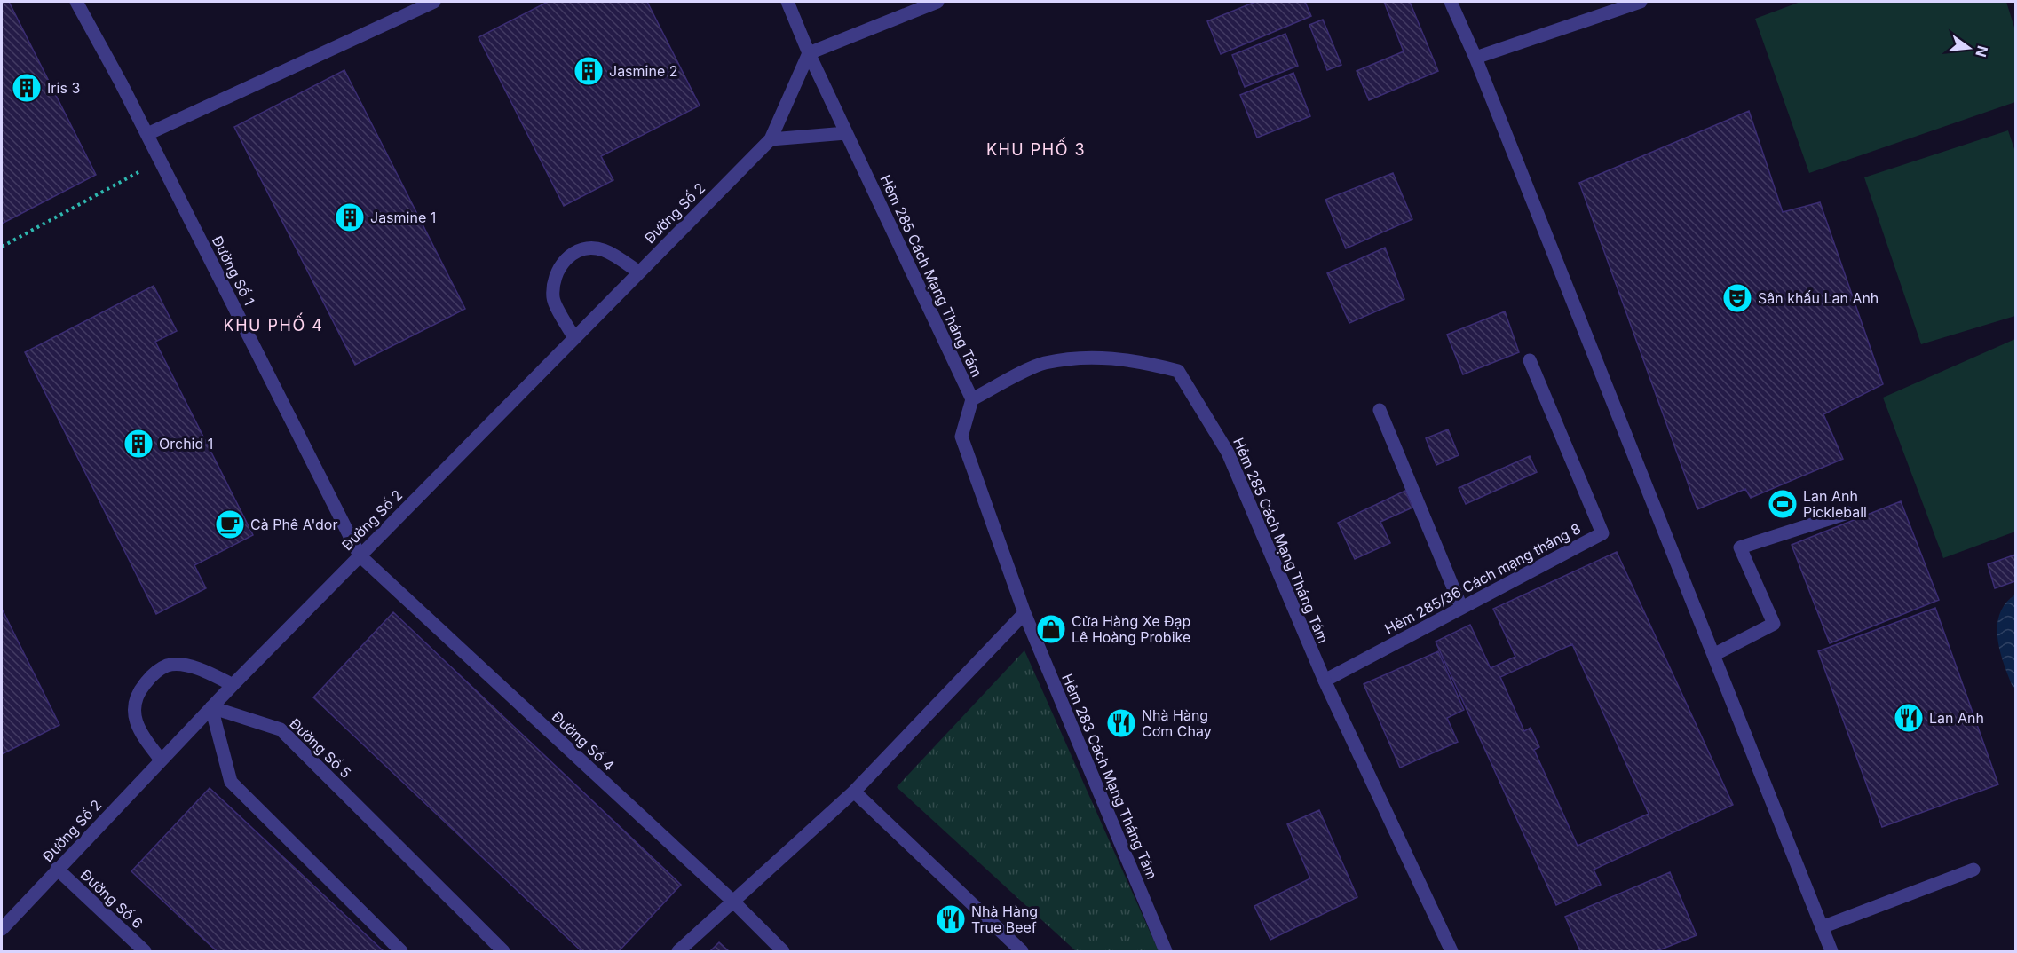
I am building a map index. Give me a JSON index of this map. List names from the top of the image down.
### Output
{
  "streets": {
    "street": [
      "Đường Số 2",
      "Đường Số 1",
      "Hẻm 285 Cách Mạng Tháng Tám",
      "Hẻm 285/36 Cách mạng tháng 8",
      "Đường Số 4",
      "Đường Số 5",
      "Hẻm 283 Cách Mạng Tháng Tám",
      "Đường Số 6"
    ]
  },
  "crossings": [
    ["Đường Số 2", "Đường Số 1"],
    ["Đường Số 2", "Hẻm 285 Cách Mạng Tháng Tám"],
    ["Đường Số 2", "Đường Số 4"],
    ["Đường Số 2", "Đường Số 5"],
    ["Đường Số 2", "Đường Số 6"],
    ["Đường Số 1", "Đường Số 4"],
    ["Hẻm 285 Cách Mạng Tháng Tám", "Hẻm 285/36 Cách mạng tháng 8"],
    ["Hẻm 285 Cách Mạng Tháng Tám", "Hẻm 283 Cách Mạng Tháng Tám"]
  ],
  "districts": ["KHU PHỐ 3", "KHU PHỐ 4"],
  "places": {
    "building": [
      "Jasmine 2",
      "Iris 3",
      "Jasmine 1",
      "Orchid 1"
    ],
    "theatre": ["Sân khấu Lan Anh"],
    "sports": ["Lan Anh Pickleball"],
    "cafe": ["Cà Phê A'dor"],
    "shop": ["Cửa Hàng Xe Đạp Lê Hoàng Probike"],
    "restaurant": ["Lan Anh", "Nhà Hàng Cơm Chay", "Nhà Hàng True Beef"]
  },
  "north": "right"
}
